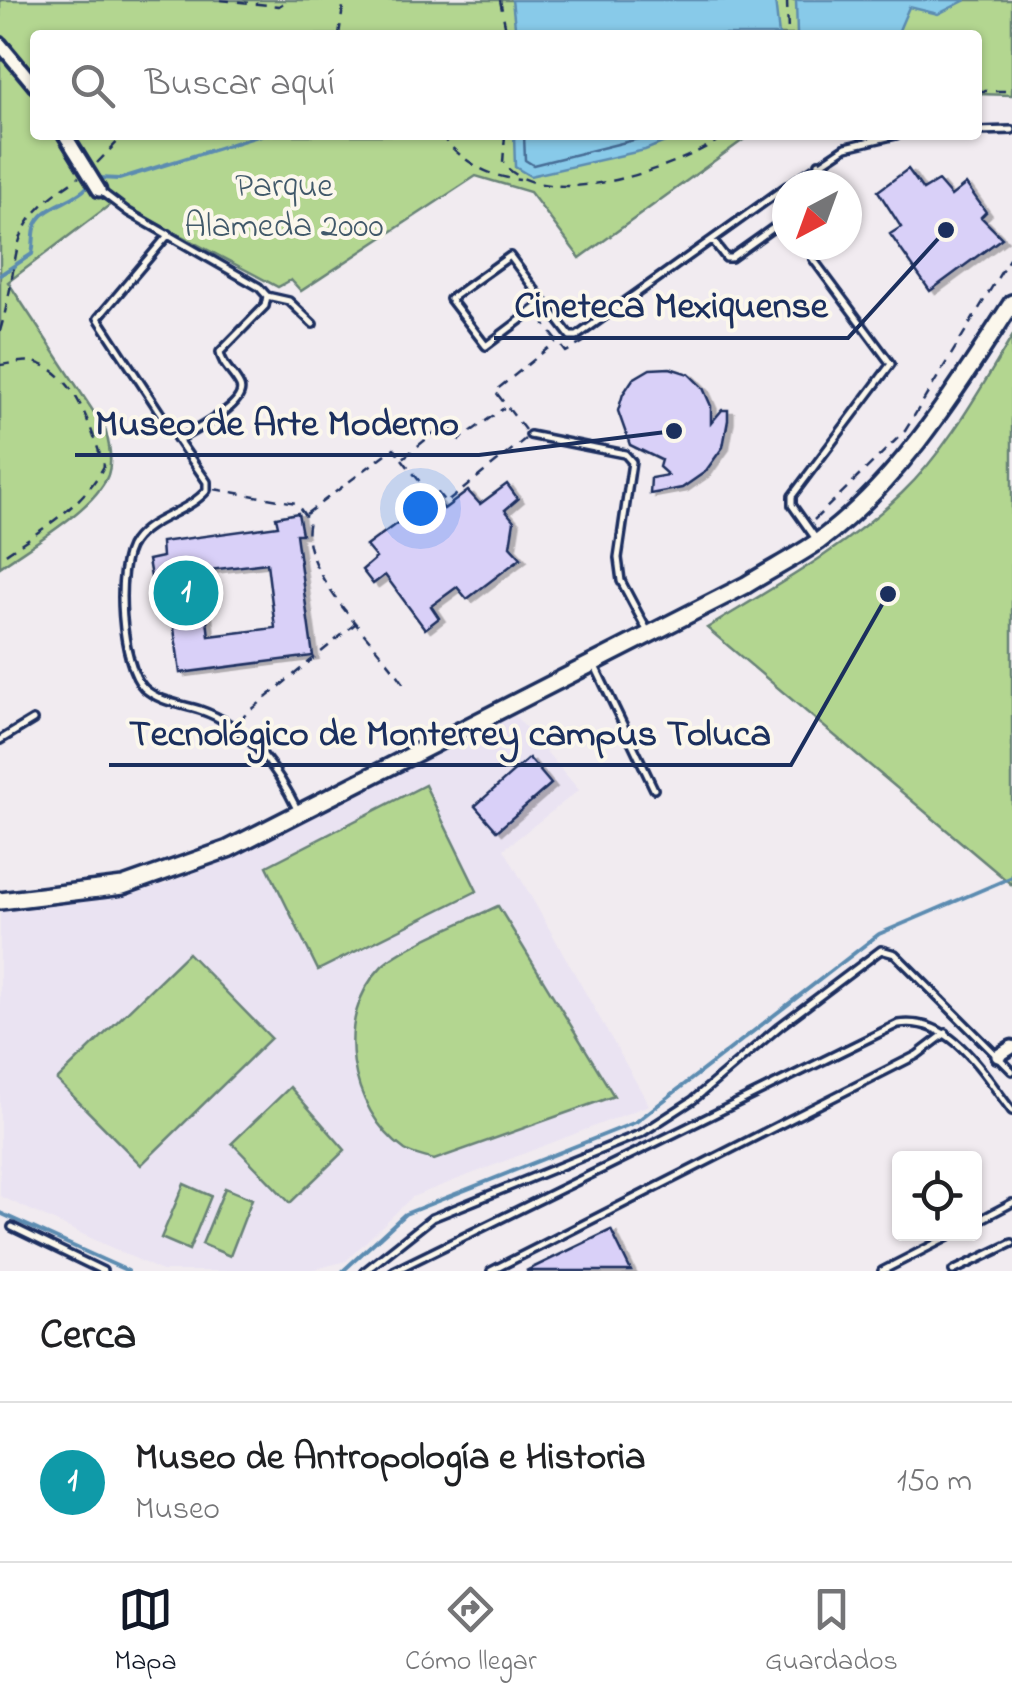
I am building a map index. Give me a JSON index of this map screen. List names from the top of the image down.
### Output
{
  "parks": ["Parque Alameda 2000"],
  "places": ["Cineteca Mexiquense", "Museo de Arte Moderno", "Tecnológico de Monterrey campus Toluca"],
  "north": "bottom left",
  "page": {
    "search": "Buscar aquí",
    "pins": "1",
    "heading": "Cerca",
    "list": [
      {
        "mark": "1",
        "name": "Museo de Antropología e Historia",
        "note": "Museo",
        "value": "150 m"
      }
    ],
    "nav": ["Mapa", "Cómo llegar", "Guardados"]
  }
}
